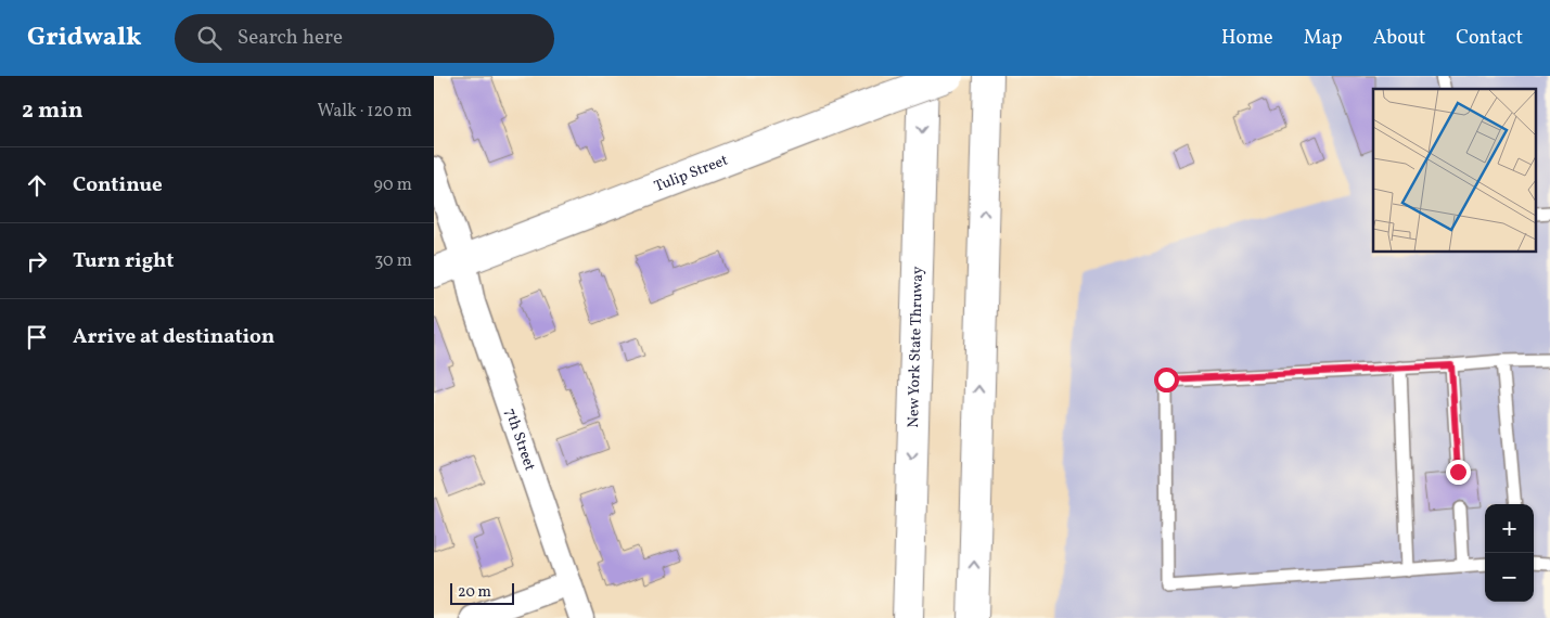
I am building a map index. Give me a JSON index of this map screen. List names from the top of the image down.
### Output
{
  "streets": {
    "main road": ["Tulip Street", "New York State Thruway"],
    "street": ["7th Street"]
  },
  "crossings": [
    ["Tulip Street", "7th Street"]
  ],
  "scale_bar": "20 m",
  "page": {
    "header": "Gridwalk",
    "search": "Search here",
    "nav": [
      "Home",
      "Map",
      "About",
      "Contact"
    ],
    "heading": ["2 min", "Walk · 120 m"],
    "list": [
      ["Continue", "90 m"],
      ["Turn right", "30 m"],
      "Arrive at destination"
    ],
    "map_buttons": ["+", "−"],
    "scale": "20 m"
  }
}
